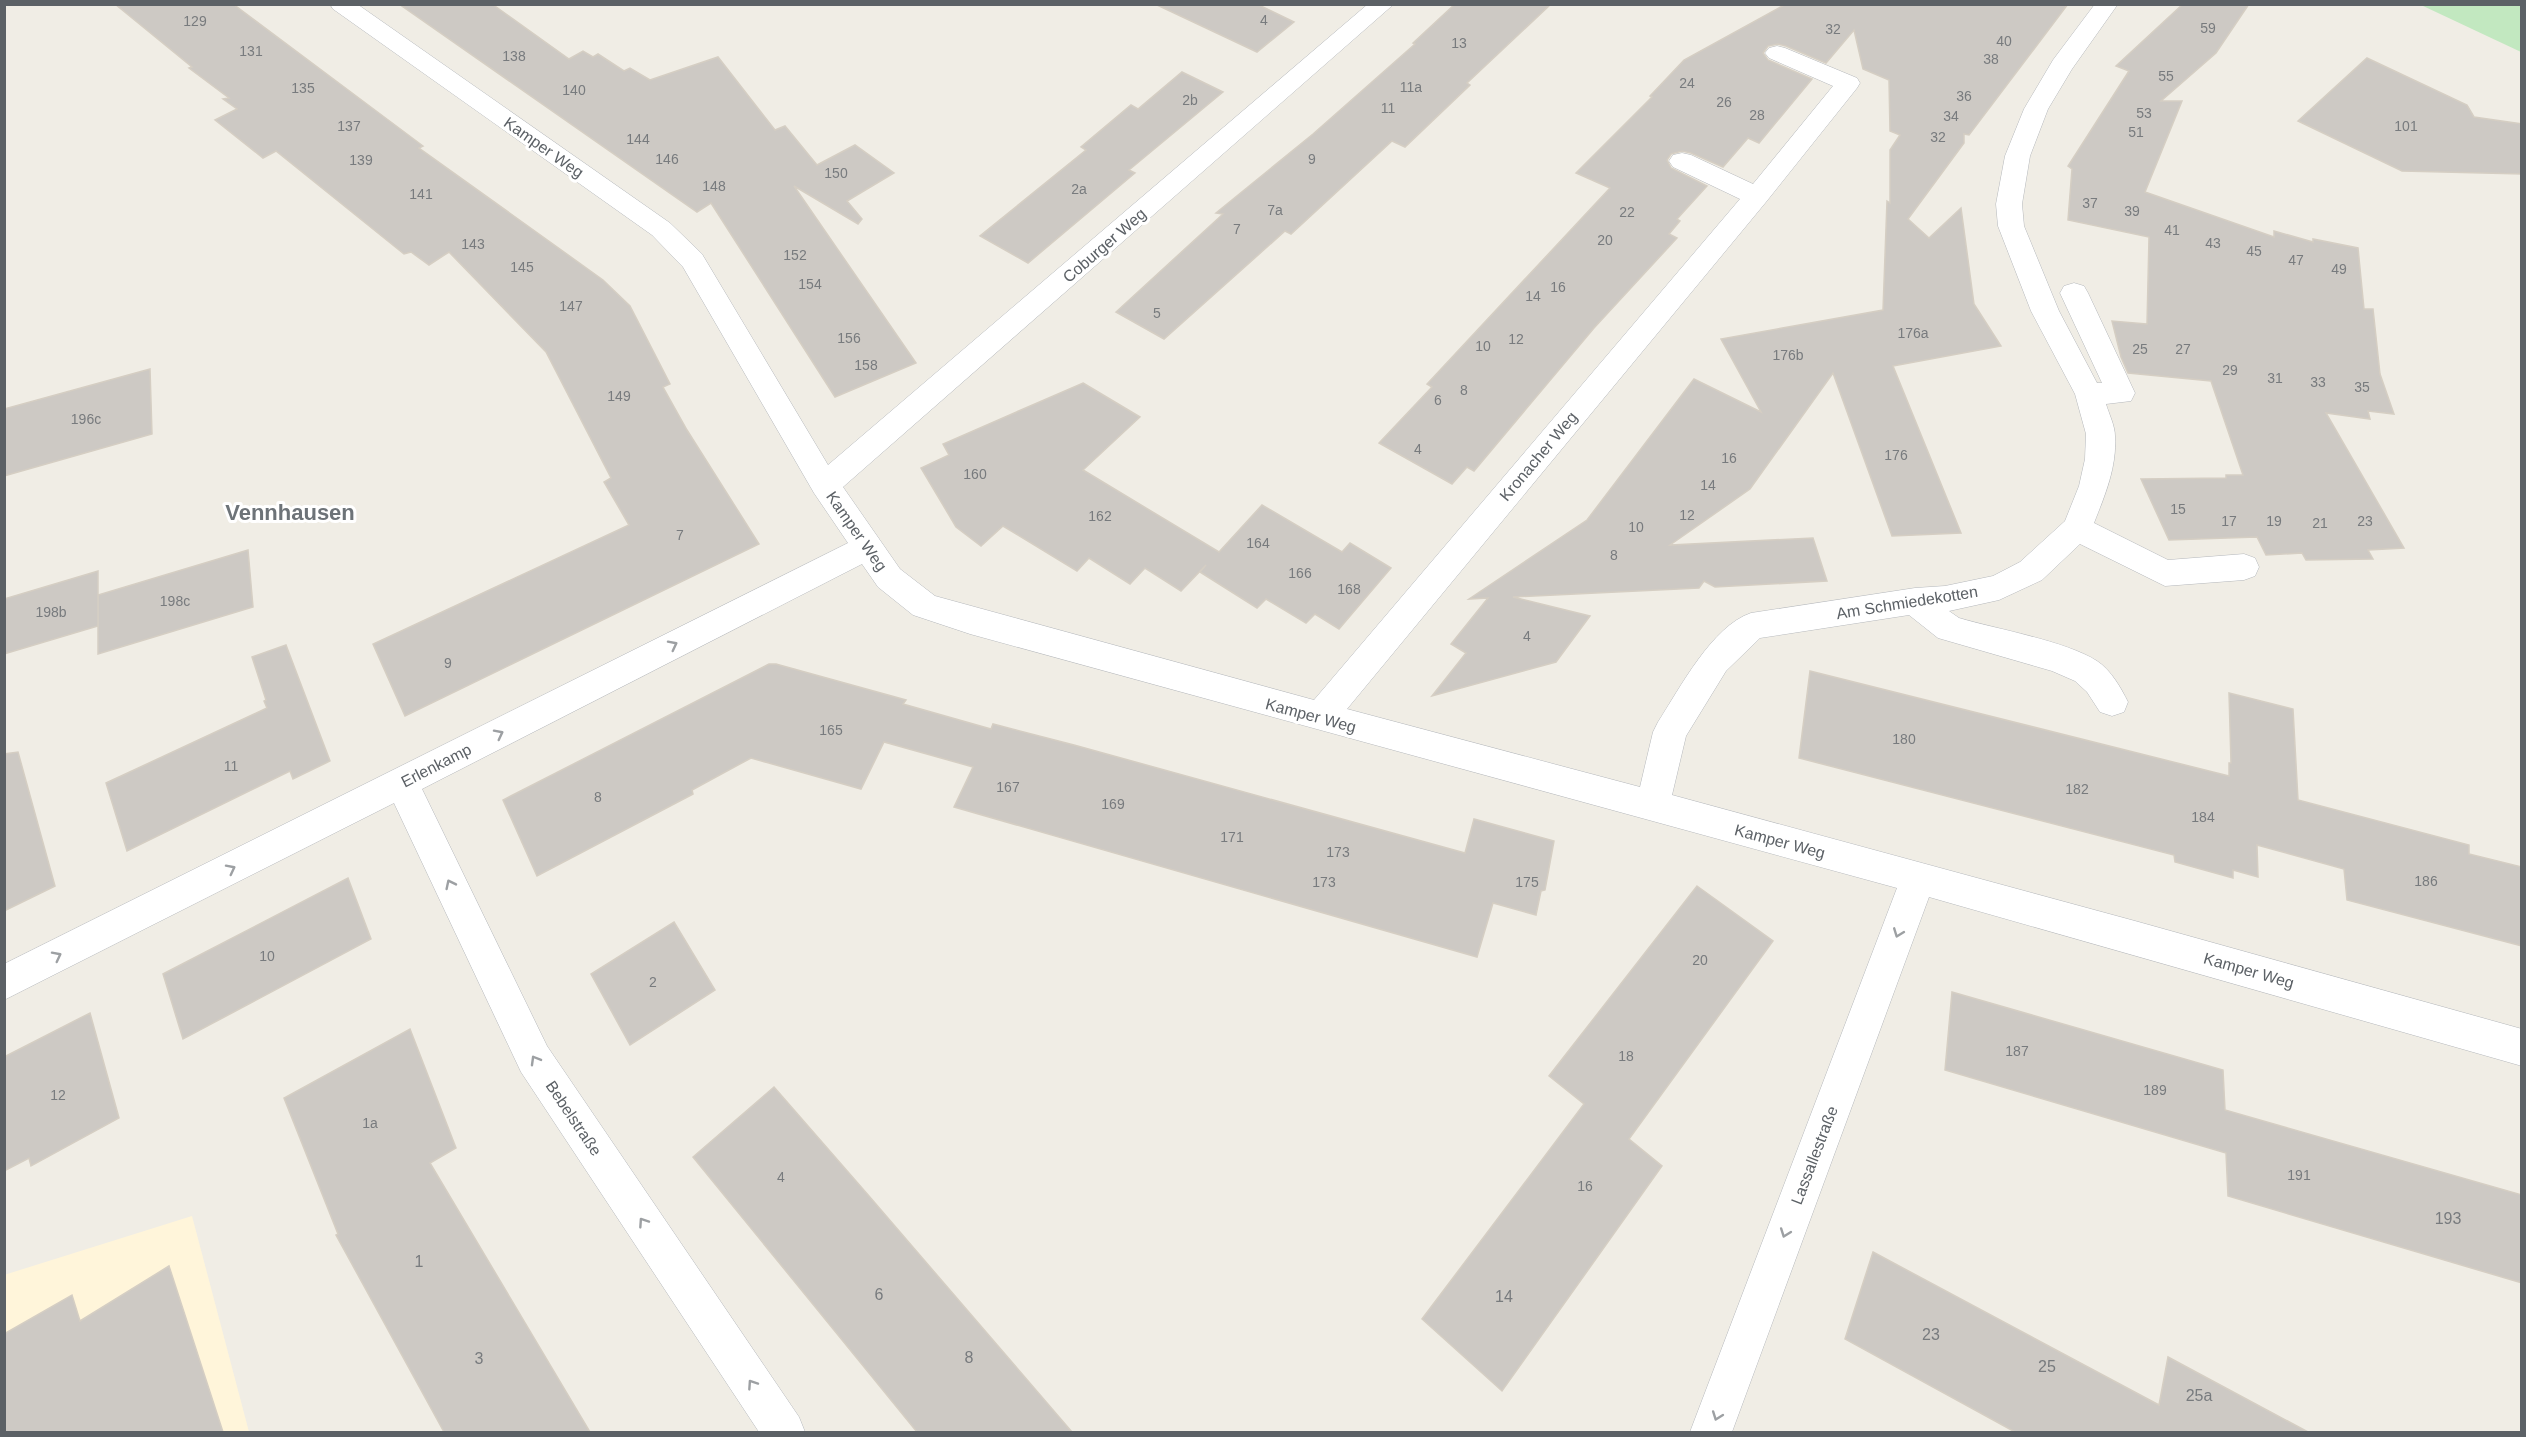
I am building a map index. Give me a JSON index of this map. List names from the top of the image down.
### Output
{
  "streets": {
    "street": [
      "Kamper Weg",
      "Coburger Weg",
      "Kronacher Weg",
      "Am Schmiedekotten",
      "Erlenkamp",
      "Bebelstraße",
      "Lassallestraße"
    ]
  },
  "crossings": [
    ["Kamper Weg", "Coburger Weg"],
    ["Kamper Weg", "Kronacher Weg"],
    ["Kamper Weg", "Am Schmiedekotten"],
    ["Kamper Weg", "Erlenkamp"],
    ["Kamper Weg", "Lassallestraße"],
    ["Erlenkamp", "Bebelstraße"]
  ],
  "one_way": ["Erlenkamp", "Bebelstraße", "Lassallestraße"],
  "districts": ["Vennhausen"],
  "house_numbers": [
    "4",
    "129",
    "59",
    "32",
    "40",
    "13",
    "131",
    "138",
    "38",
    "55",
    "24",
    "11a",
    "135",
    "140",
    "36",
    "2b",
    "26",
    "11",
    "53",
    "28",
    "34",
    "137",
    "101",
    "51",
    "32",
    "144",
    "146",
    "9",
    "139",
    "150",
    "148",
    "2a",
    "141",
    "37",
    "7a",
    "39",
    "22",
    "7",
    "41",
    "20",
    "43",
    "143",
    "45",
    "152",
    "47",
    "145",
    "49",
    "154",
    "16",
    "14",
    "147",
    "5",
    "176a",
    "156",
    "12",
    "10",
    "25",
    "27",
    "176b",
    "158",
    "29",
    "31",
    "33",
    "35",
    "8",
    "149",
    "6",
    "196c",
    "4",
    "176",
    "16",
    "160",
    "14",
    "15",
    "12",
    "162",
    "17",
    "19",
    "23",
    "21",
    "10",
    "7",
    "164",
    "8",
    "166",
    "168",
    "198c",
    "198b",
    "4",
    "9",
    "165",
    "180",
    "11",
    "167",
    "182",
    "8",
    "169",
    "184",
    "171",
    "173",
    "186",
    "173",
    "175",
    "10",
    "20",
    "2",
    "187",
    "18",
    "189",
    "12",
    "1a",
    "191",
    "4",
    "16",
    "193",
    "1",
    "6",
    "14",
    "23",
    "8",
    "3",
    "25",
    "25a"
  ]
}
